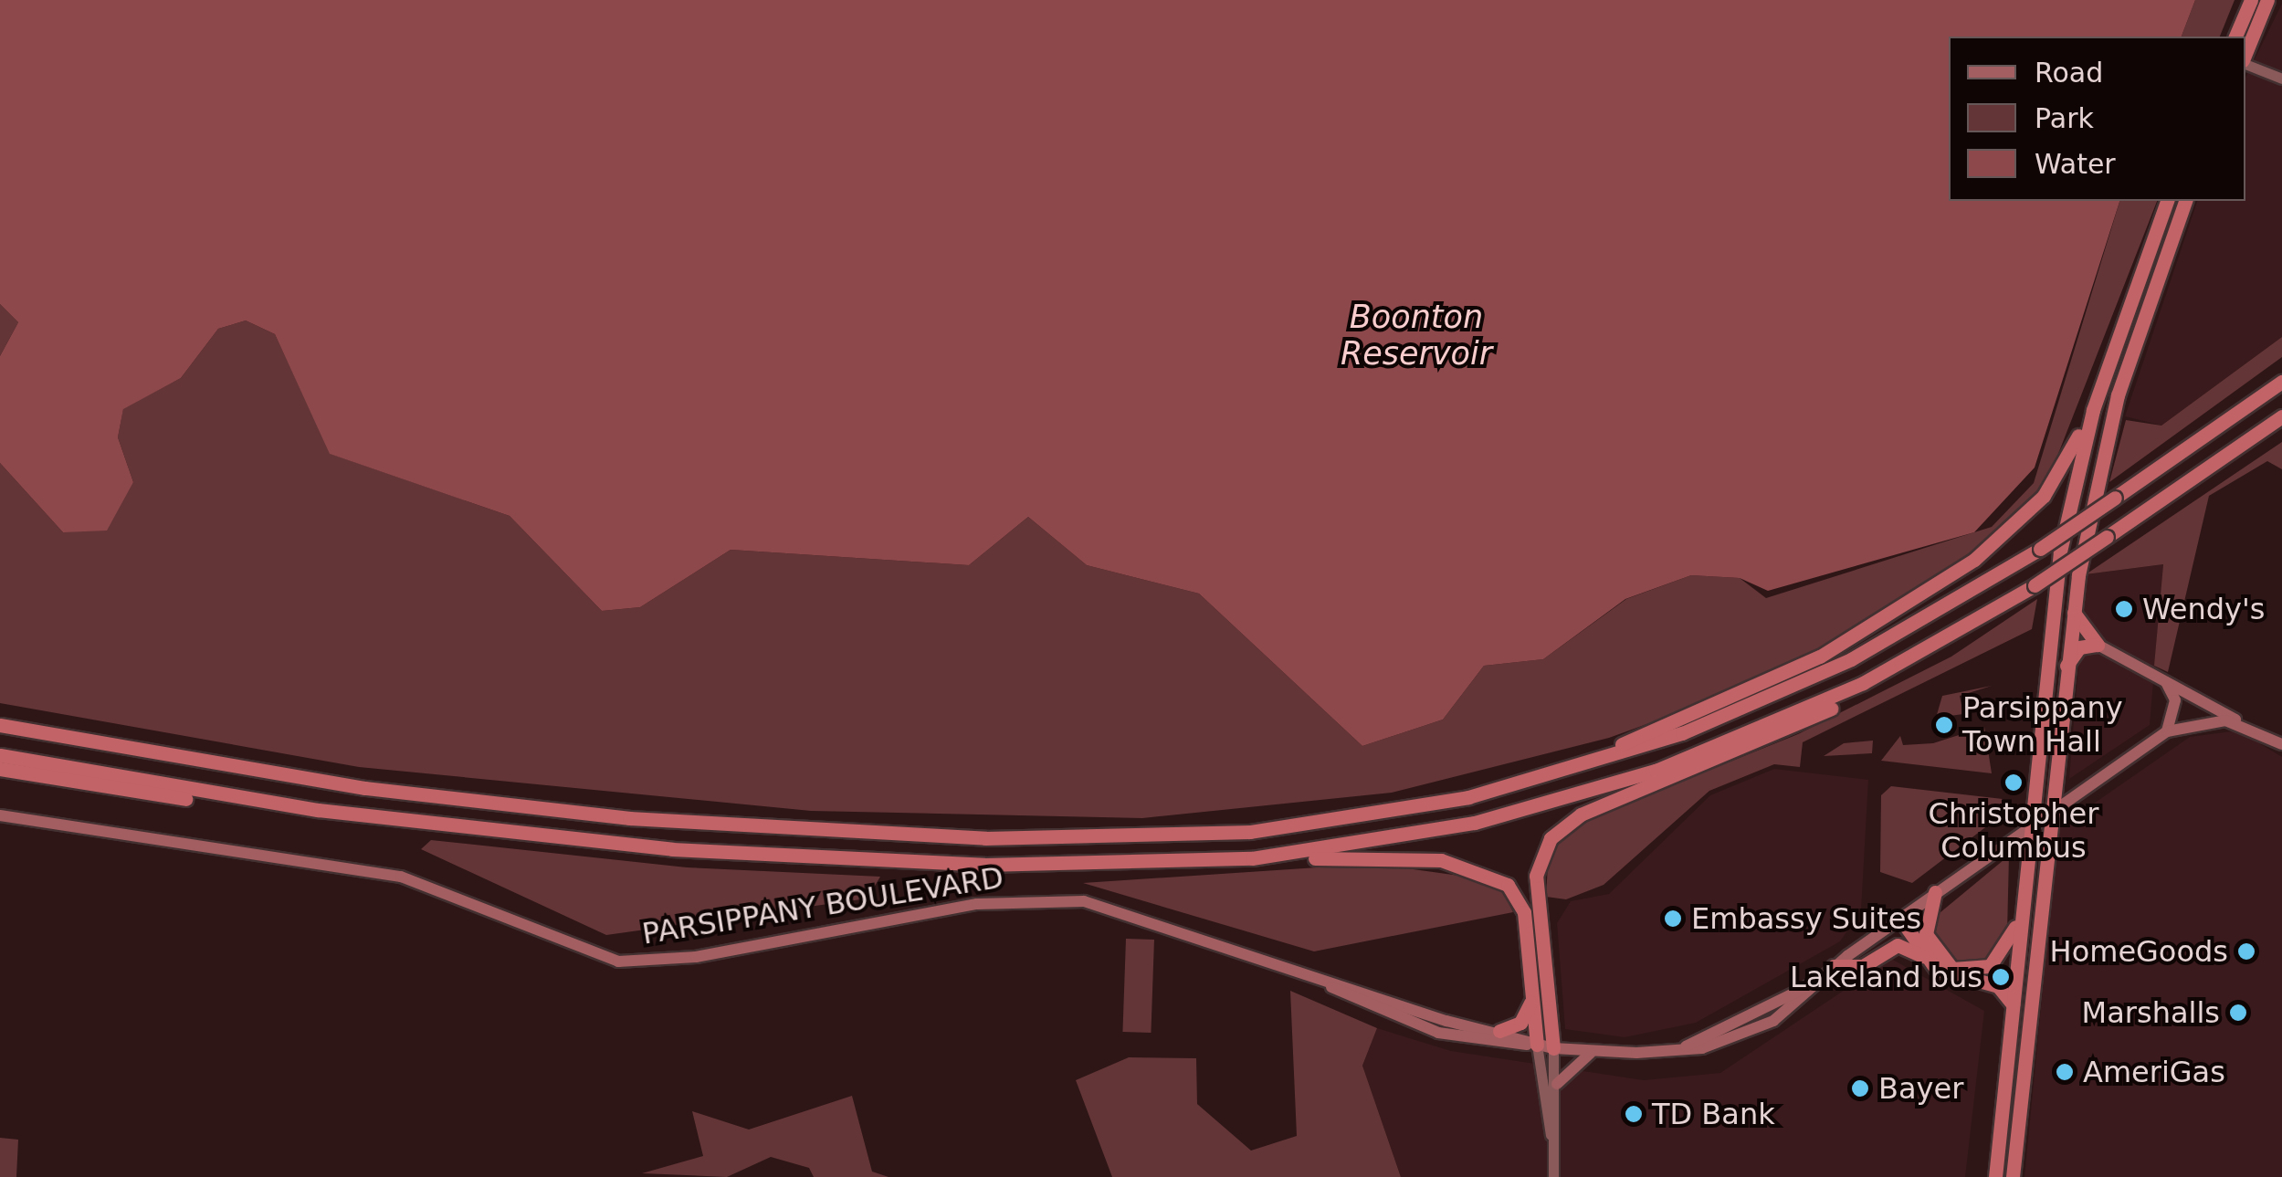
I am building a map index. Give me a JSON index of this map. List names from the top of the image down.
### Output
{
  "streets": {
    "main road": ["PARSIPPANY BOULEVARD"]
  },
  "water": ["Boonton Reservoir"],
  "places": [
    "Wendy's",
    "Parsippany Town Hall",
    "Christopher Columbus",
    "Embassy Suites",
    "HomeGoods",
    "Lakeland bus",
    "Marshalls",
    "AmeriGas",
    "Bayer",
    "TD Bank"
  ],
  "legend": ["Road", "Park", "Water"]
}
